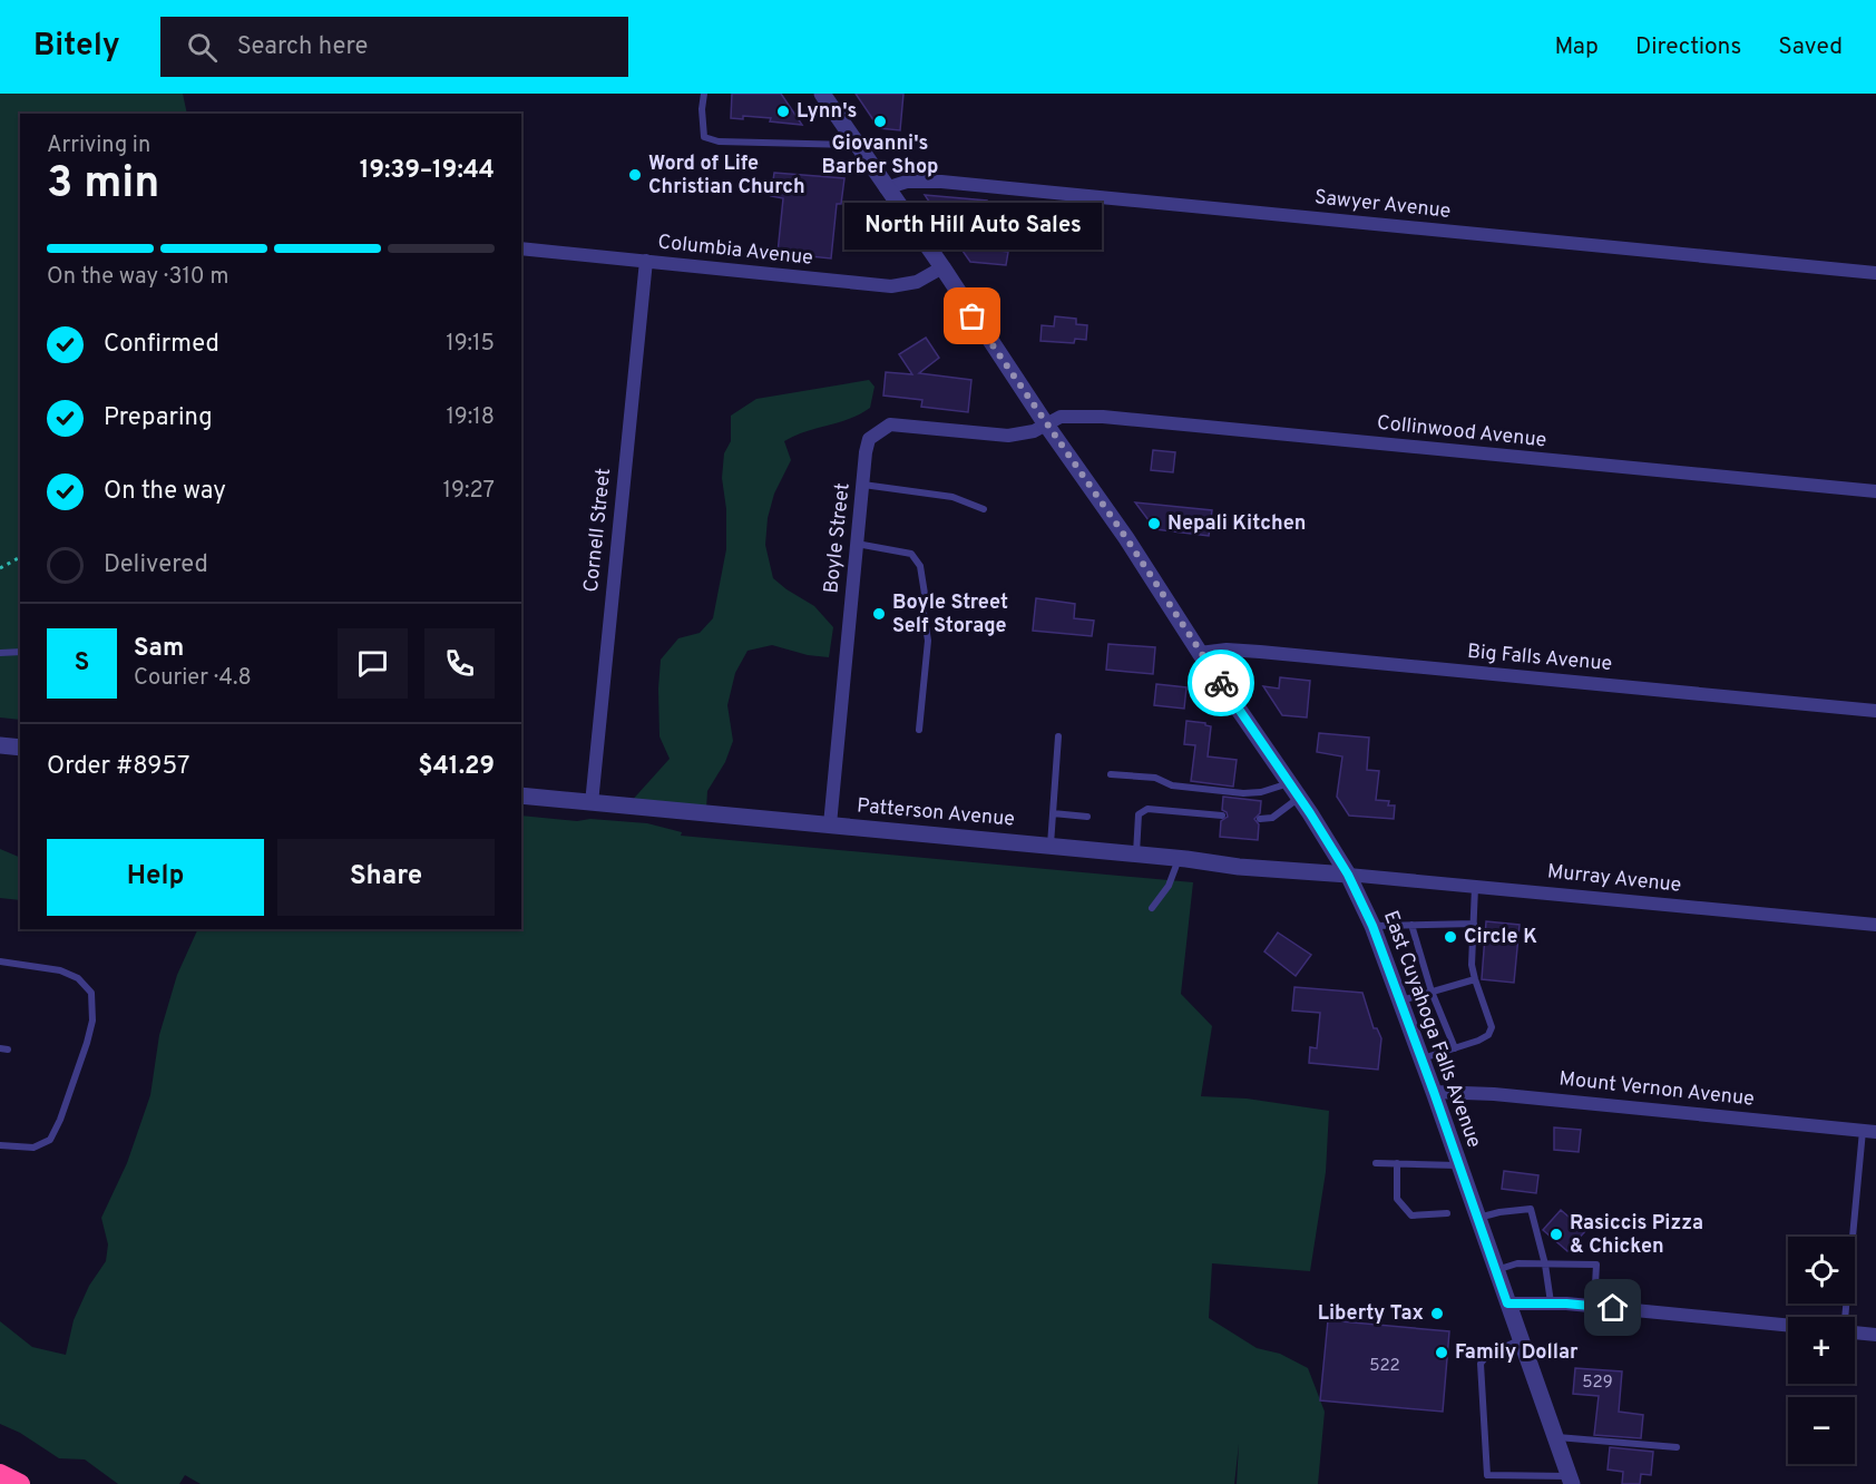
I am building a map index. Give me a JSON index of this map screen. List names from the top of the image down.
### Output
{
  "streets": {
    "street": [
      "Sawyer Avenue",
      "Columbia Avenue",
      "Collinwood Avenue",
      "Cornell Street",
      "Boyle Street",
      "Big Falls Avenue",
      "Patterson Avenue",
      "Murray Avenue",
      "East Cuyahoga Falls Avenue",
      "Mount Vernon Avenue"
    ]
  },
  "crossings": [
    ["Sawyer Avenue", "East Cuyahoga Falls Avenue"],
    ["Columbia Avenue", "Cornell Street"],
    ["Columbia Avenue", "East Cuyahoga Falls Avenue"],
    ["Collinwood Avenue", "Boyle Street"],
    ["Collinwood Avenue", "East Cuyahoga Falls Avenue"],
    ["Cornell Street", "Patterson Avenue"],
    ["Boyle Street", "Patterson Avenue"],
    ["Boyle Street", "East Cuyahoga Falls Avenue"],
    ["Big Falls Avenue", "East Cuyahoga Falls Avenue"],
    ["Patterson Avenue", "Murray Avenue"],
    ["Patterson Avenue", "East Cuyahoga Falls Avenue"],
    ["Murray Avenue", "East Cuyahoga Falls Avenue"],
    ["East Cuyahoga Falls Avenue", "Mount Vernon Avenue"]
  ],
  "places": [
    "Lynn's",
    "Giovanni's Barber Shop",
    "Word of Life Christian Church",
    "North Hill Auto Sales",
    "Nepali Kitchen",
    "Boyle Street Self Storage",
    "Circle K",
    "Rasiccis Pizza & Chicken",
    "Liberty Tax",
    "Family Dollar"
  ],
  "house_numbers": ["522", "529"],
  "page": {
    "header": "Bitely",
    "search": "Search here",
    "nav": ["Map", "Directions", "Saved"],
    "heading": ["3 min", "Arriving in", "19:39–19:44"],
    "panel": [
      "Sam",
      "Courier · 4.8",
      "Order #8957",
      "$41.29"
    ],
    "bubble": "North Hill Auto Sales",
    "bar": "On the way · 310 m",
    "list": [
      ["Confirmed", "19:15"],
      ["Preparing", "19:18"],
      ["On the way", "19:27"],
      "Delivered"
    ],
    "round": "S",
    "buttons": ["Help", "Share"],
    "map_buttons": ["+", "−"]
  }
}
